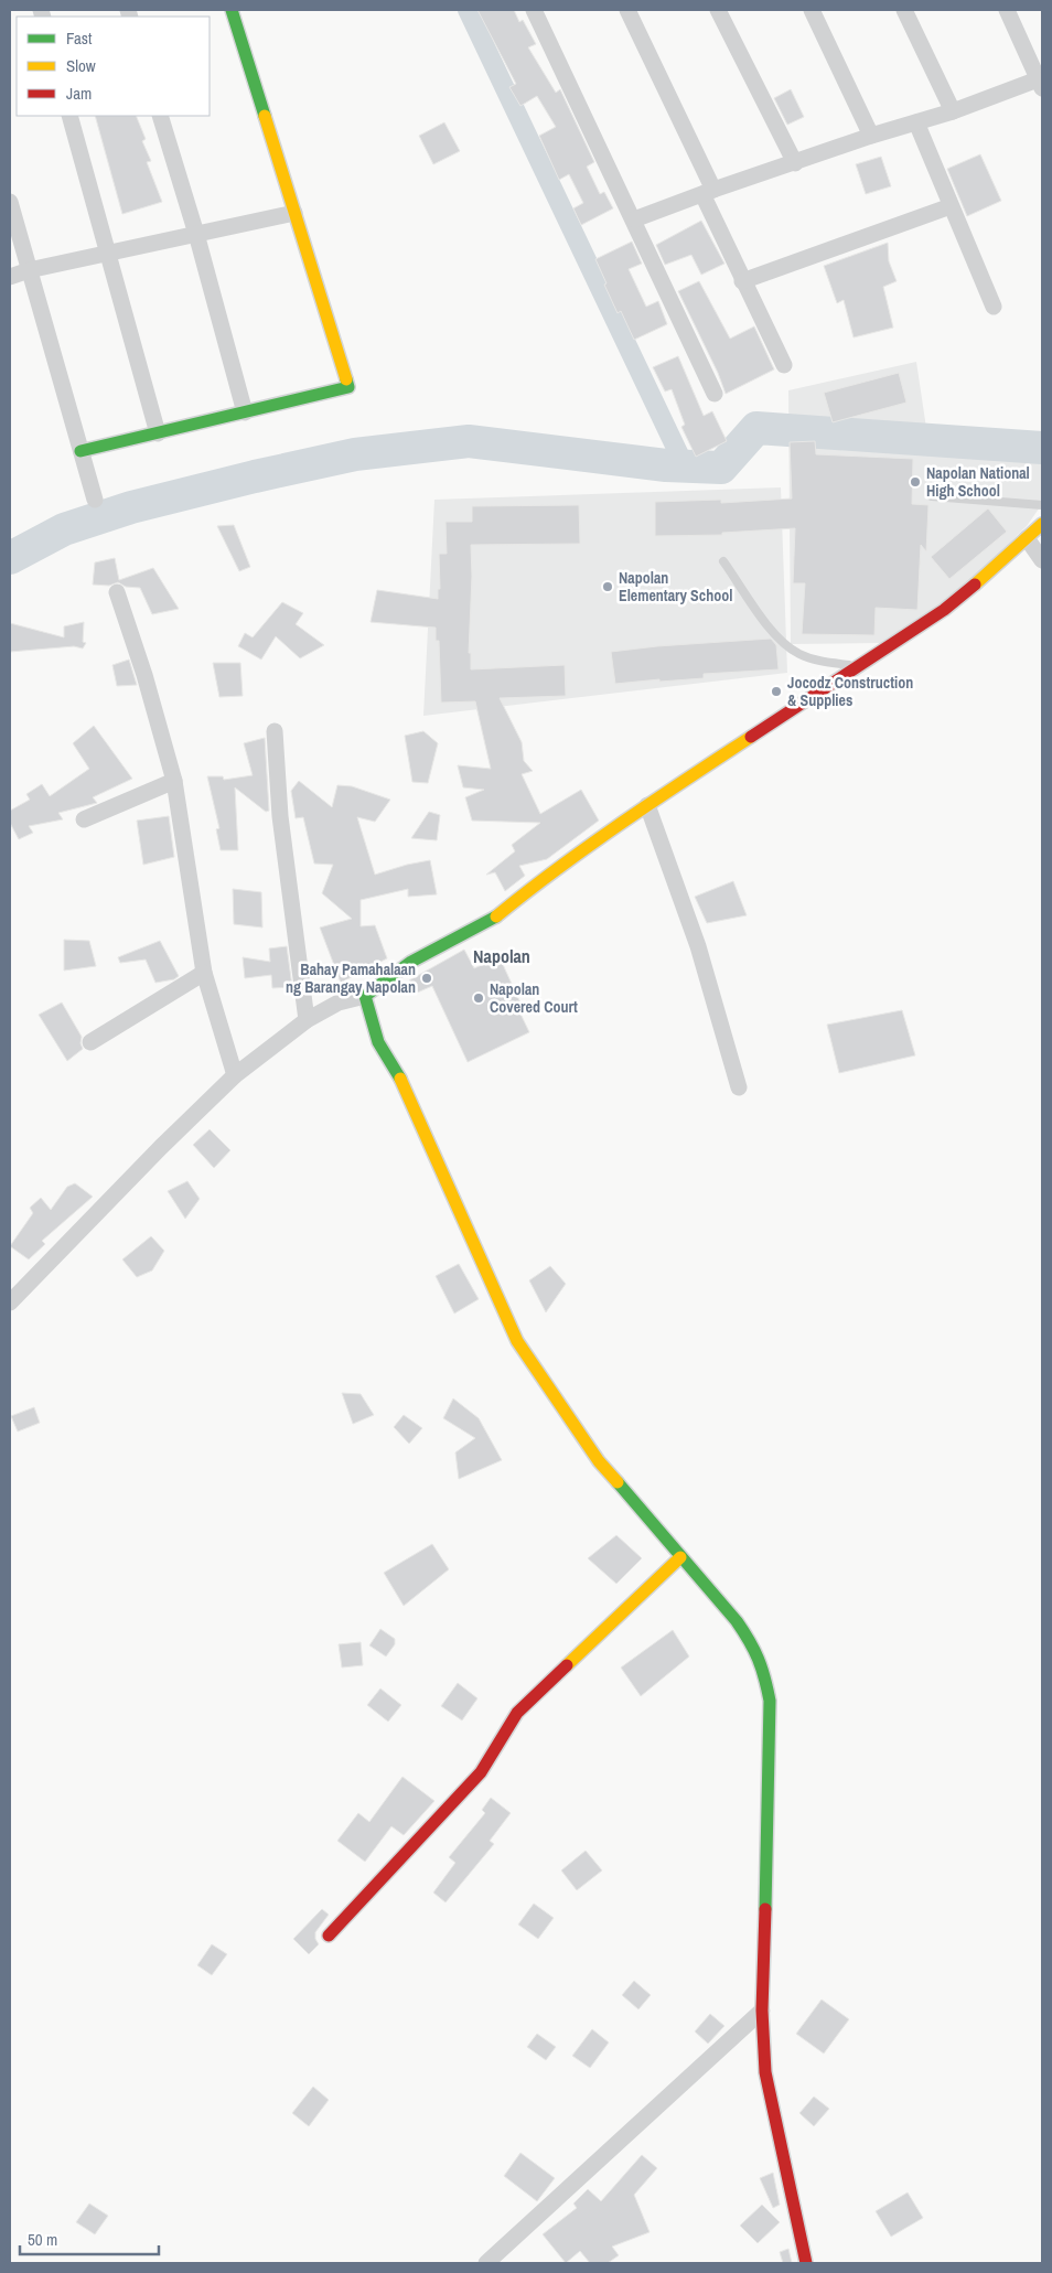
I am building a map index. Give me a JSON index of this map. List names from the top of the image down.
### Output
{
  "districts": ["Napolan"],
  "places": [
    "Napolan National High School",
    "Napolan Elementary School",
    "Jocodz Construction & Supplies",
    "Bahay Pamahalaan ng Barangay Napolan",
    "Napolan Covered Court"
  ],
  "legend": ["Fast", "Slow", "Jam"],
  "scale_bar": "50 m"
}
